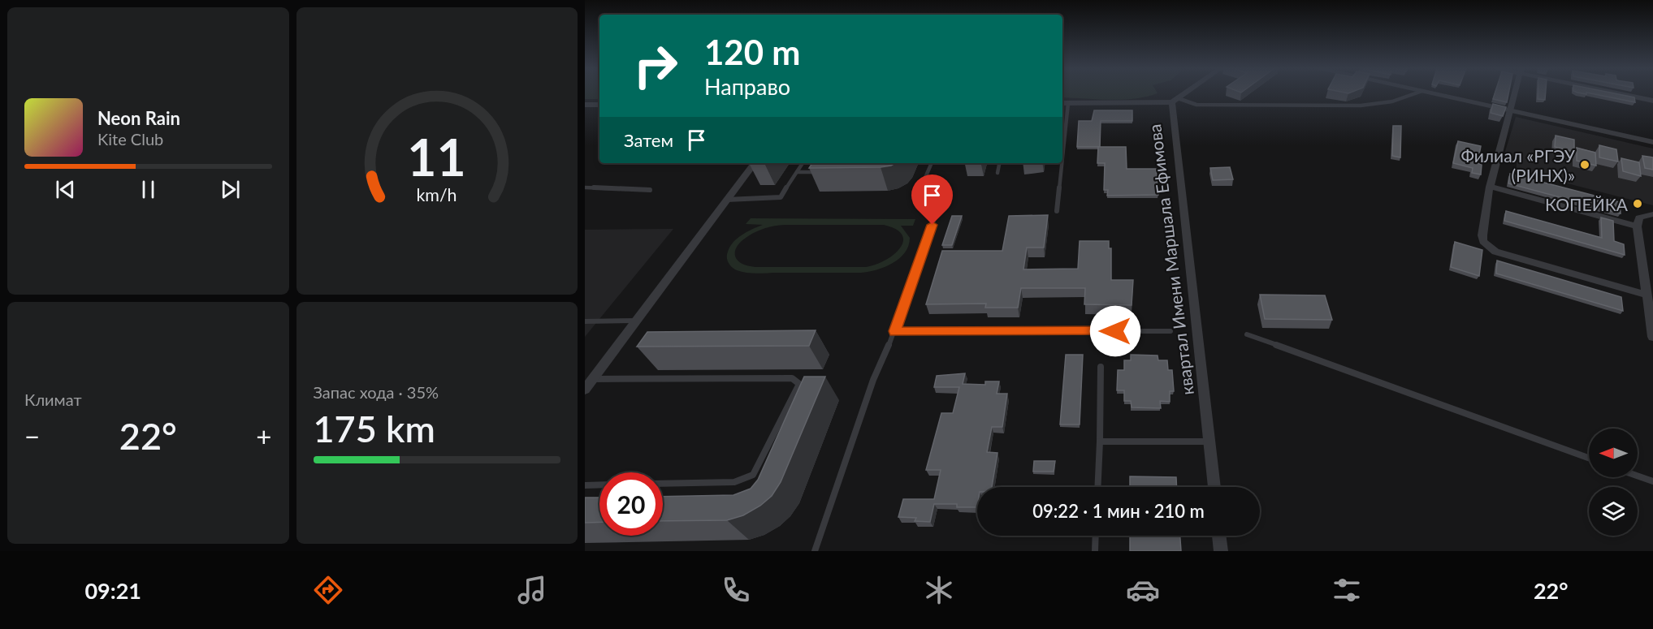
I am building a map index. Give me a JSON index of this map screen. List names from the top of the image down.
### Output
{
  "streets": {
    "street": ["квартал Имени Маршала Ефимова"]
  },
  "places": ["Филиал «РГЭУ (РИНХ)»", "КОПЕЙКА"],
  "north": "left",
  "page": {
    "turn": ["120 m", "Направо"],
    "song": ["Neon Rain", "Kite Club"],
    "then": "Затем",
    "tile": [
      "Климат",
      ["Запас хода · 35%", "175 km"]
    ],
    "heat": ["−", "22°", "+"],
    "limit": "20",
    "trip": "09:22 · 1 мин · 210 m",
    "tabs": ["09:21", "22°"],
    "gauge": ["11", "km/h"]
  }
}
